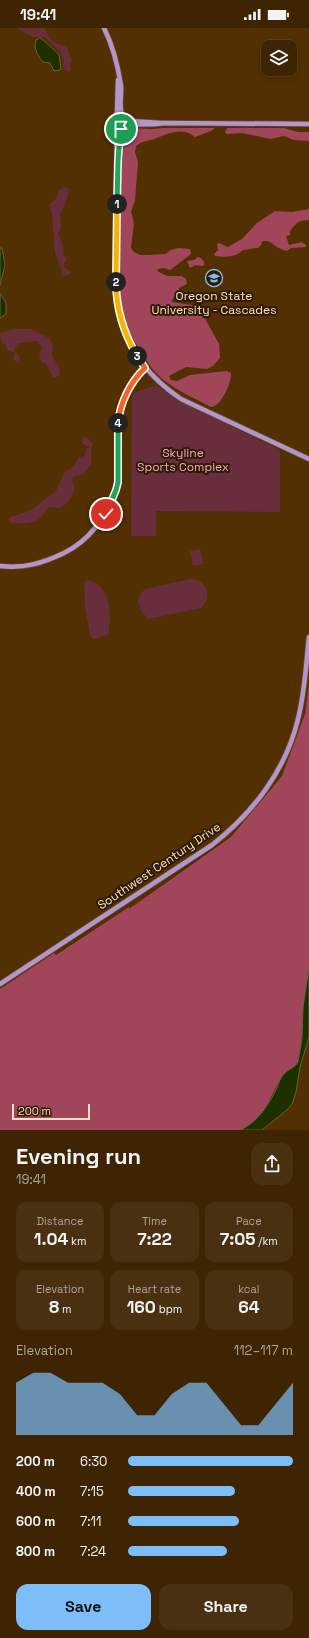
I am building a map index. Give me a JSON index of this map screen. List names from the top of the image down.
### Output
{
  "streets": {
    "main road": ["Southwest Century Drive"]
  },
  "parks": ["Skyline Sports Complex"],
  "places": {
    "school or university": ["Oregon State University - Cascades"]
  },
  "scale_bar": "200 m",
  "page": {
    "status": "19:41",
    "pins": [
      "1",
      "2",
      "3",
      "4"
    ],
    "scale": "200 m",
    "heading": ["Evening run", "19:41"],
    "stats": [
      ["Distance", "1.04 km"],
      ["Time", "7:22"],
      ["Pace", "7:05 /km"],
      ["Elevation", "8 m"],
      ["Heart rate", "160 bpm"],
      ["kcal", "64"]
    ],
    "chart": ["Elevation", "112–117 m"],
    "list": [
      {
        "name": "200 m",
        "note": "6:30"
      },
      {
        "name": "400 m",
        "note": "7:15"
      },
      {
        "name": "600 m",
        "note": "7:11"
      },
      {
        "name": "800 m",
        "note": "7:24"
      }
    ],
    "buttons": ["Save", "Share"]
  }
}
